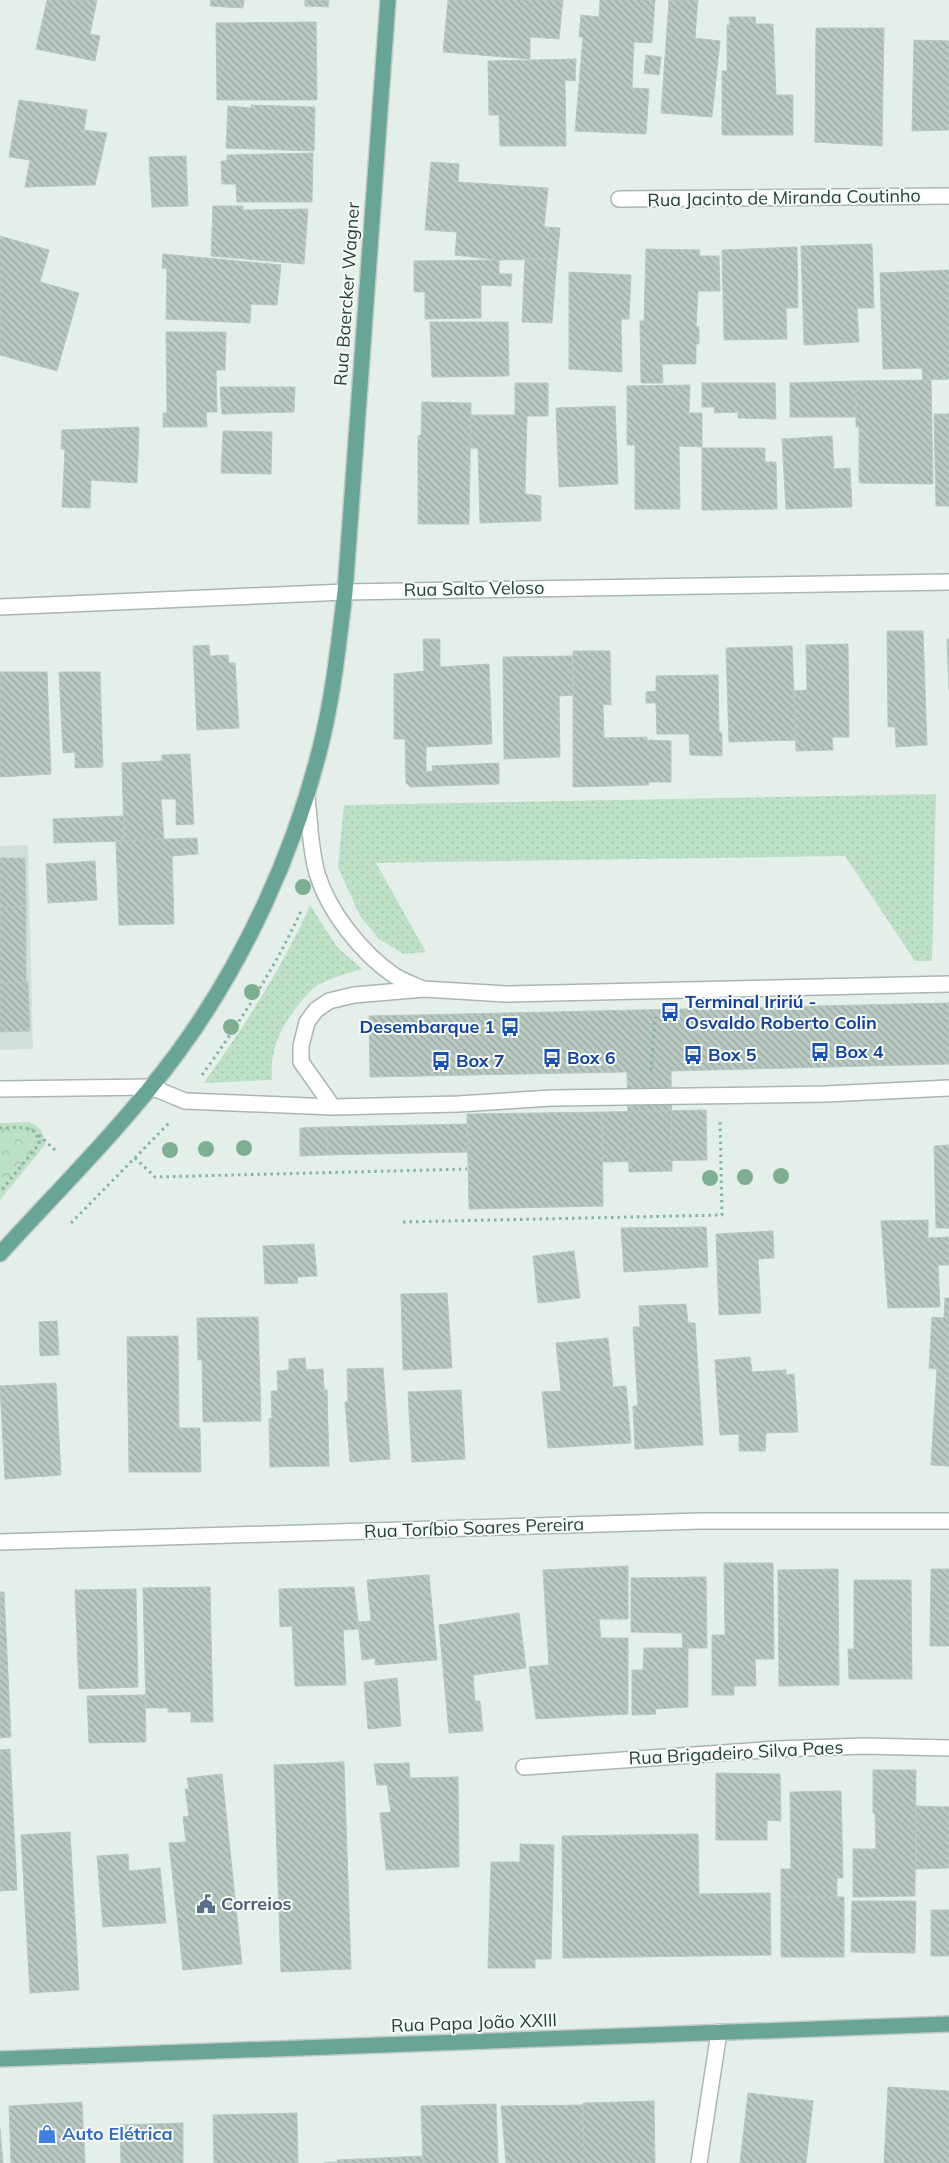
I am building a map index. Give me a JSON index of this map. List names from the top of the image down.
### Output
{
  "streets": {
    "main road": ["Rua Baercker Wagner", "Rua Papa João XXIII"],
    "street": [
      "Rua Jacinto de Miranda Coutinho",
      "Rua Salto Veloso",
      "Rua Toríbio Soares Pereira",
      "Rua Brigadeiro Silva Paes"
    ]
  },
  "crossings": [
    ["Rua Baercker Wagner", "Rua Salto Veloso"]
  ],
  "places": {
    "bus stop": [
      "Terminal Iririú - Osvaldo Roberto Colin",
      "Desembarque 1",
      "Box 4",
      "Box 5",
      "Box 6",
      "Box 7"
    ],
    "public building": ["Correios"],
    "shop": ["Auto Elétrica"]
  }
}
